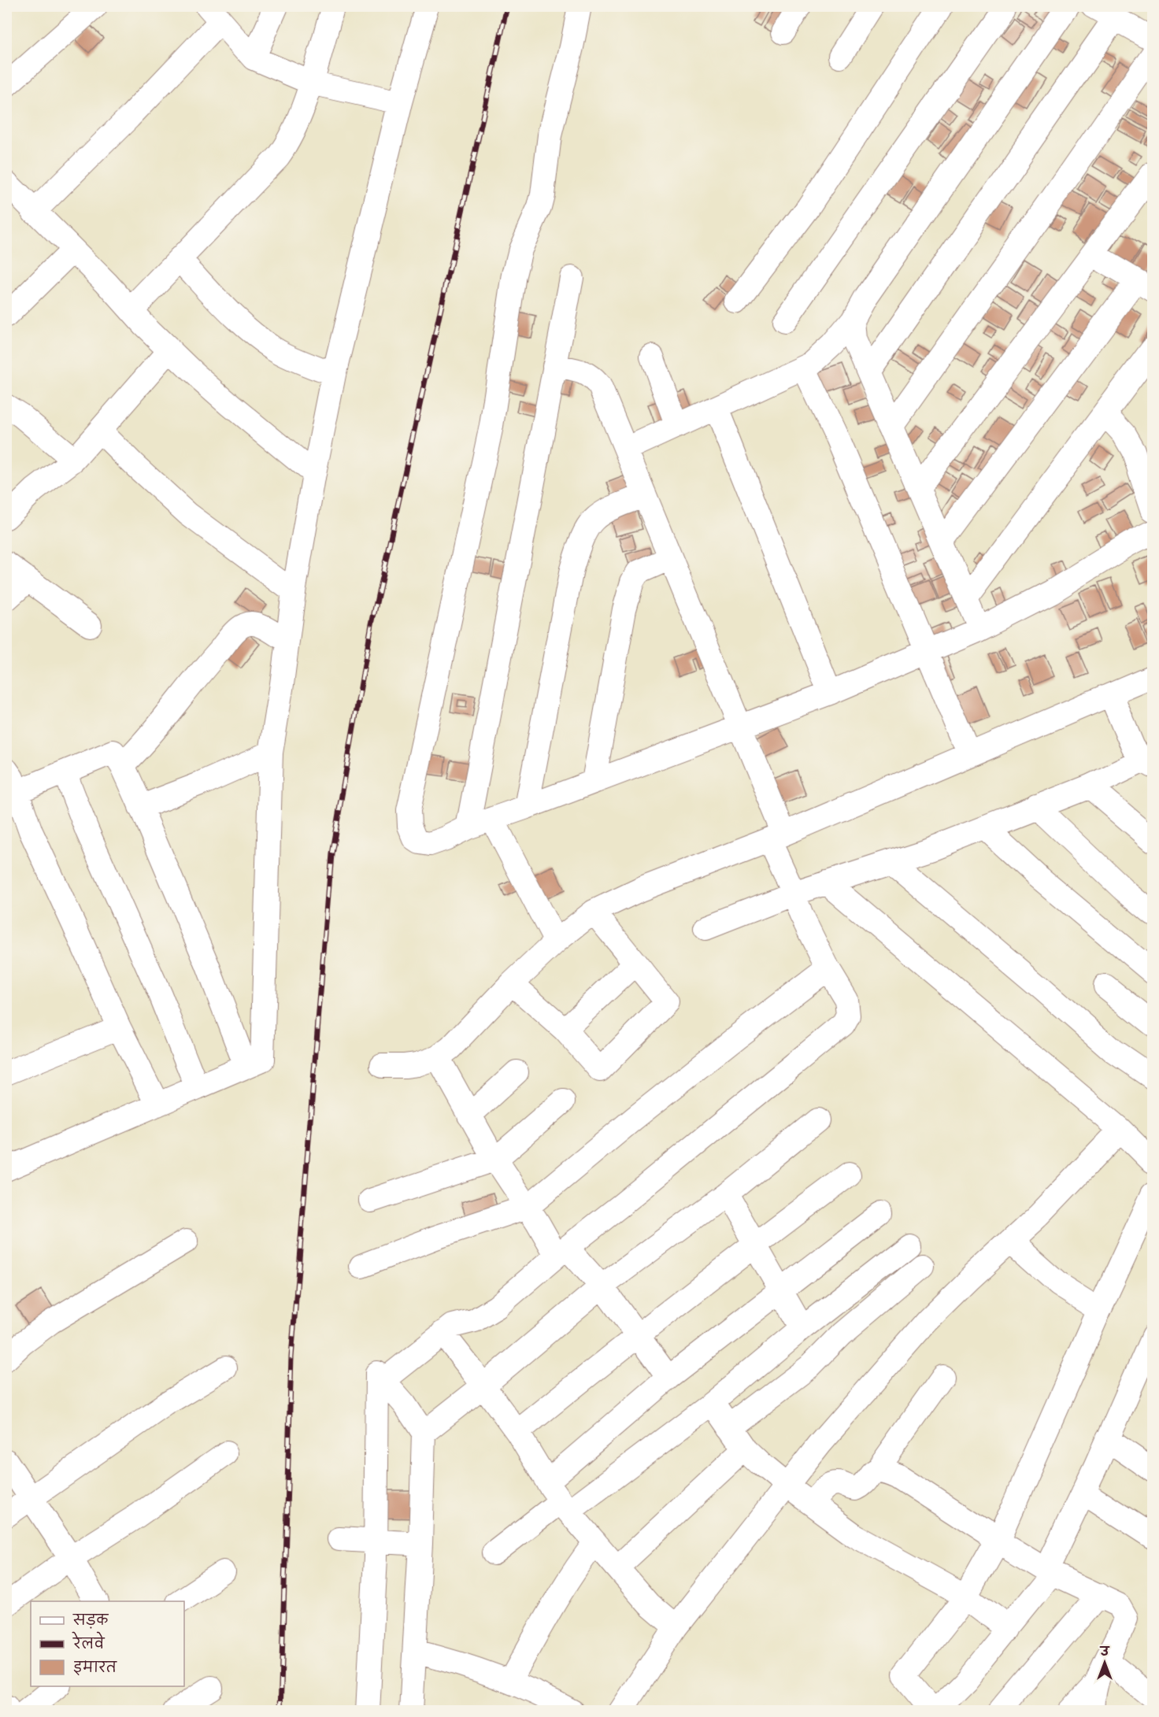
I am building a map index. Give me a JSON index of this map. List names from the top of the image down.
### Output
{
  "legend": ["सड़क", "रेलवे", "इमारत"],
  "north": "top"
}
